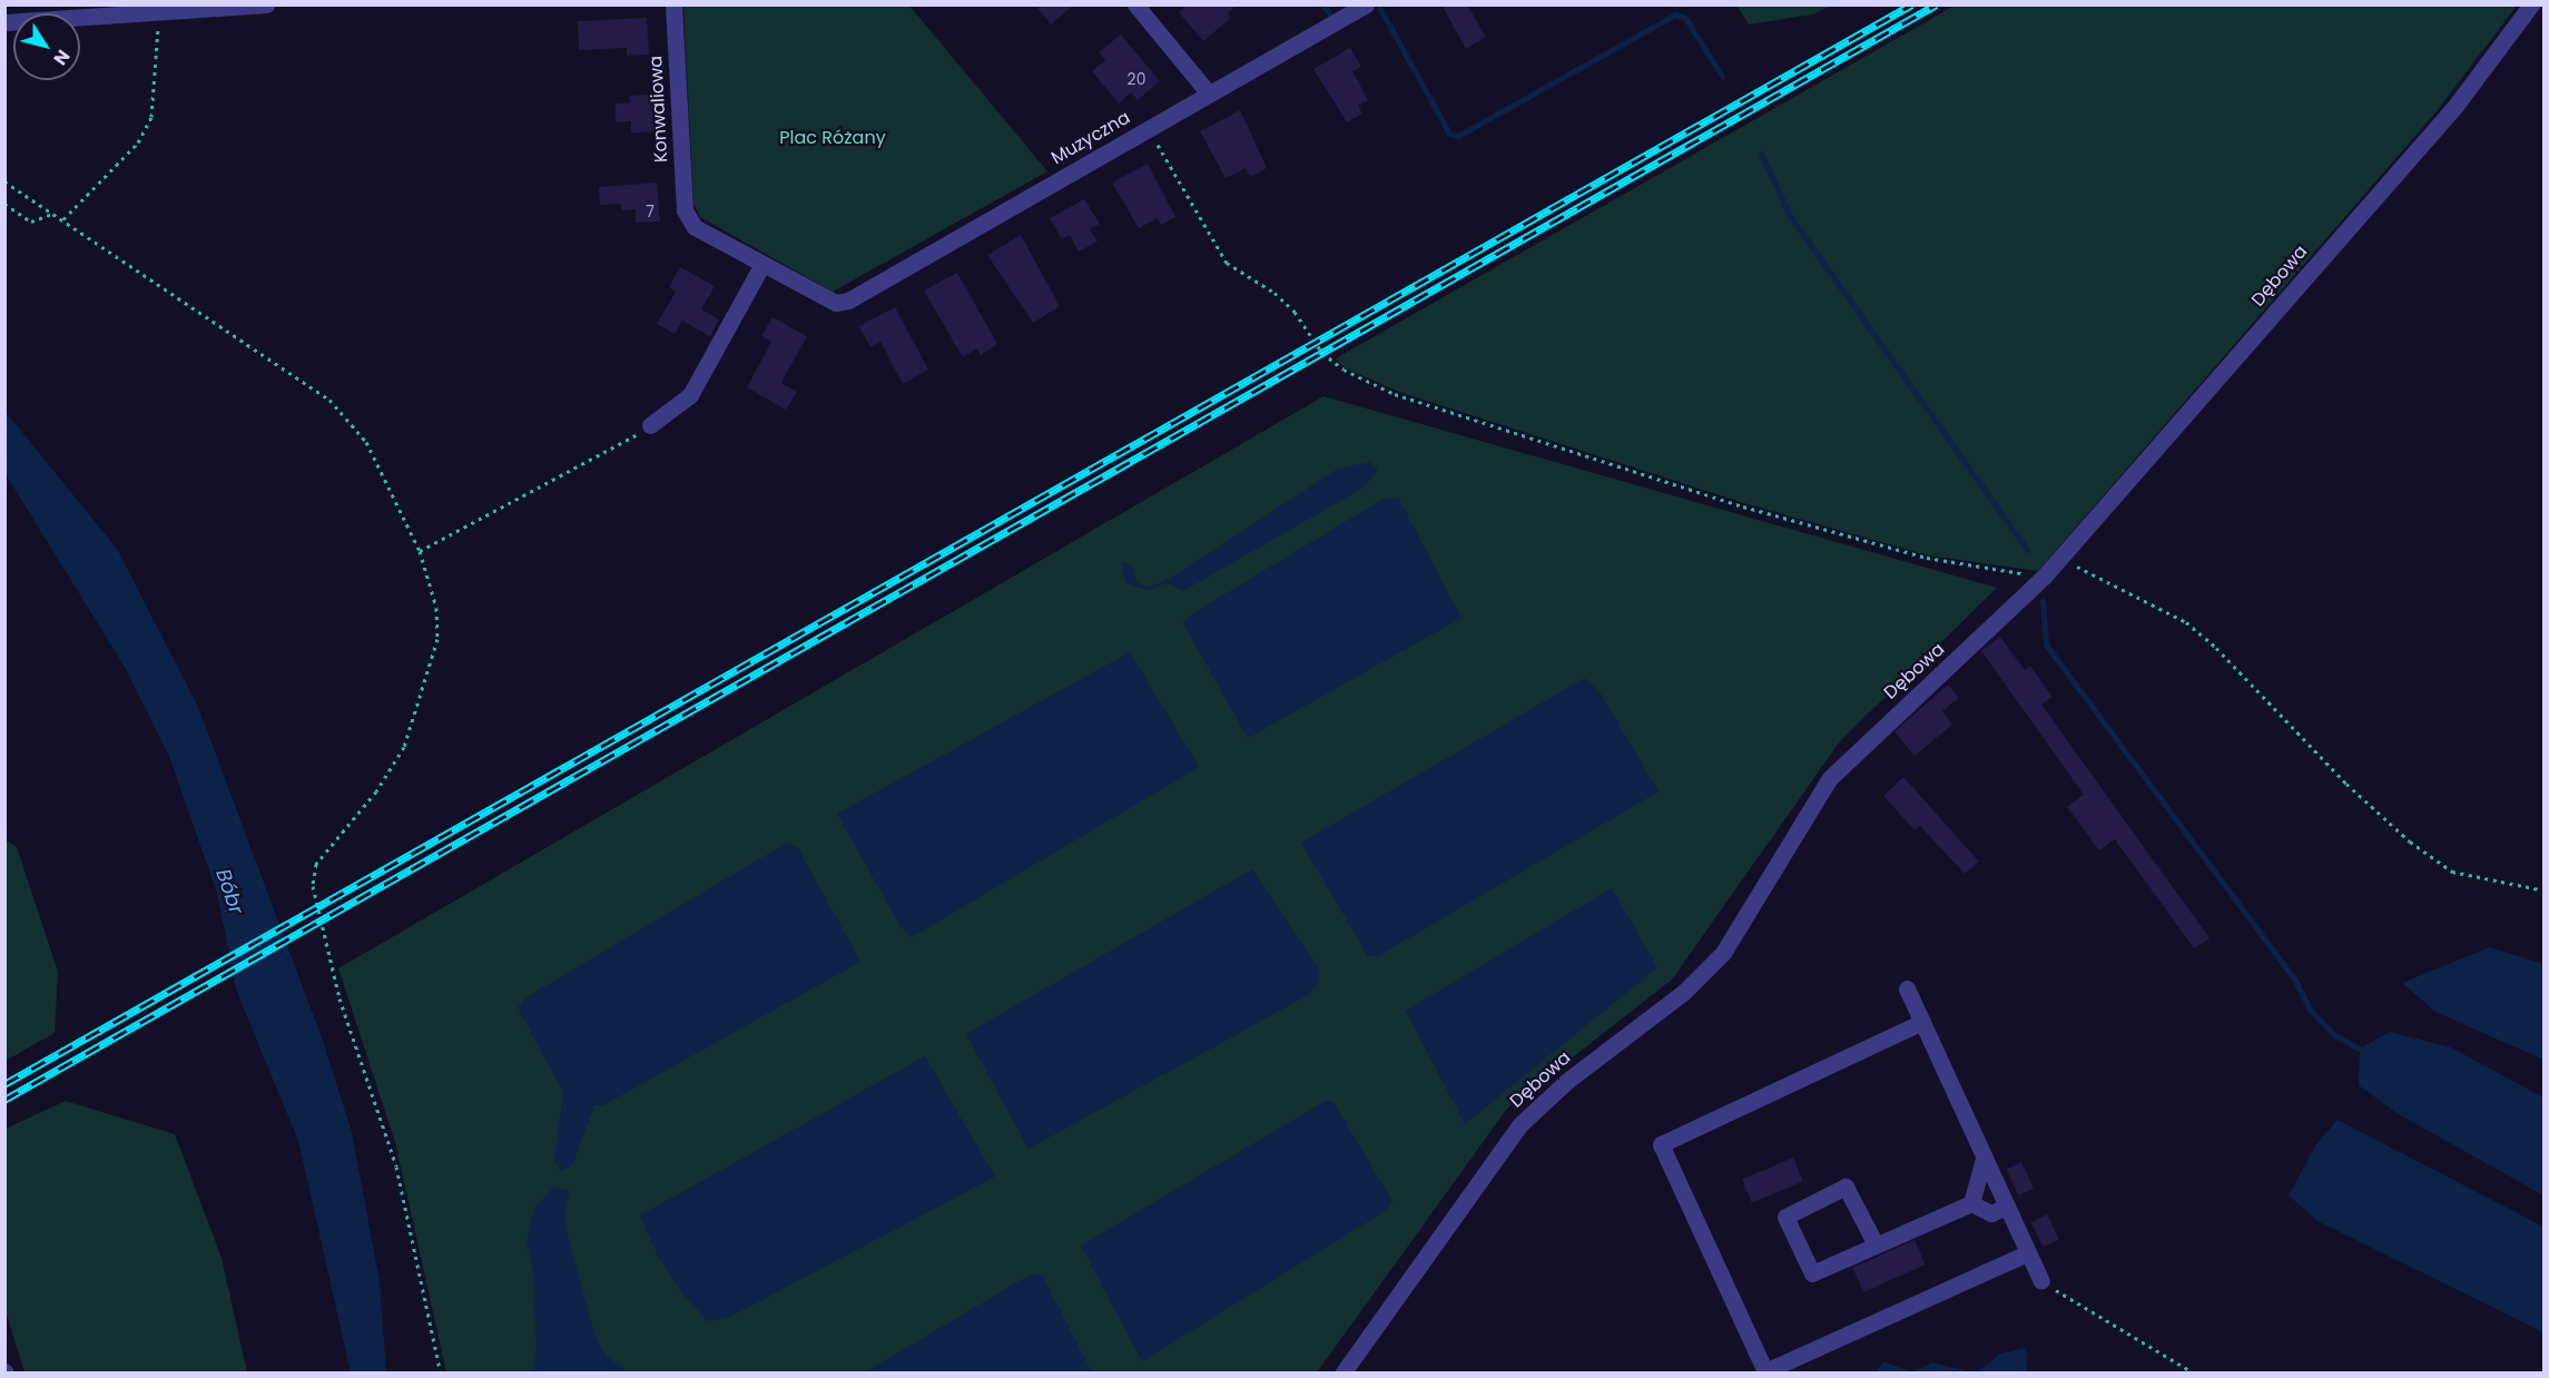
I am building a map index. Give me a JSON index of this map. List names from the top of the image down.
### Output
{
  "streets": {
    "street": ["Konwaliowa", "Muzyczna", "Dębowa"]
  },
  "crossings": [
    ["Konwaliowa", "Muzyczna"]
  ],
  "water": ["Bóbr"],
  "parks": ["Plac Różany"],
  "house_numbers": ["20", "7"],
  "north": "bottom right"
}
